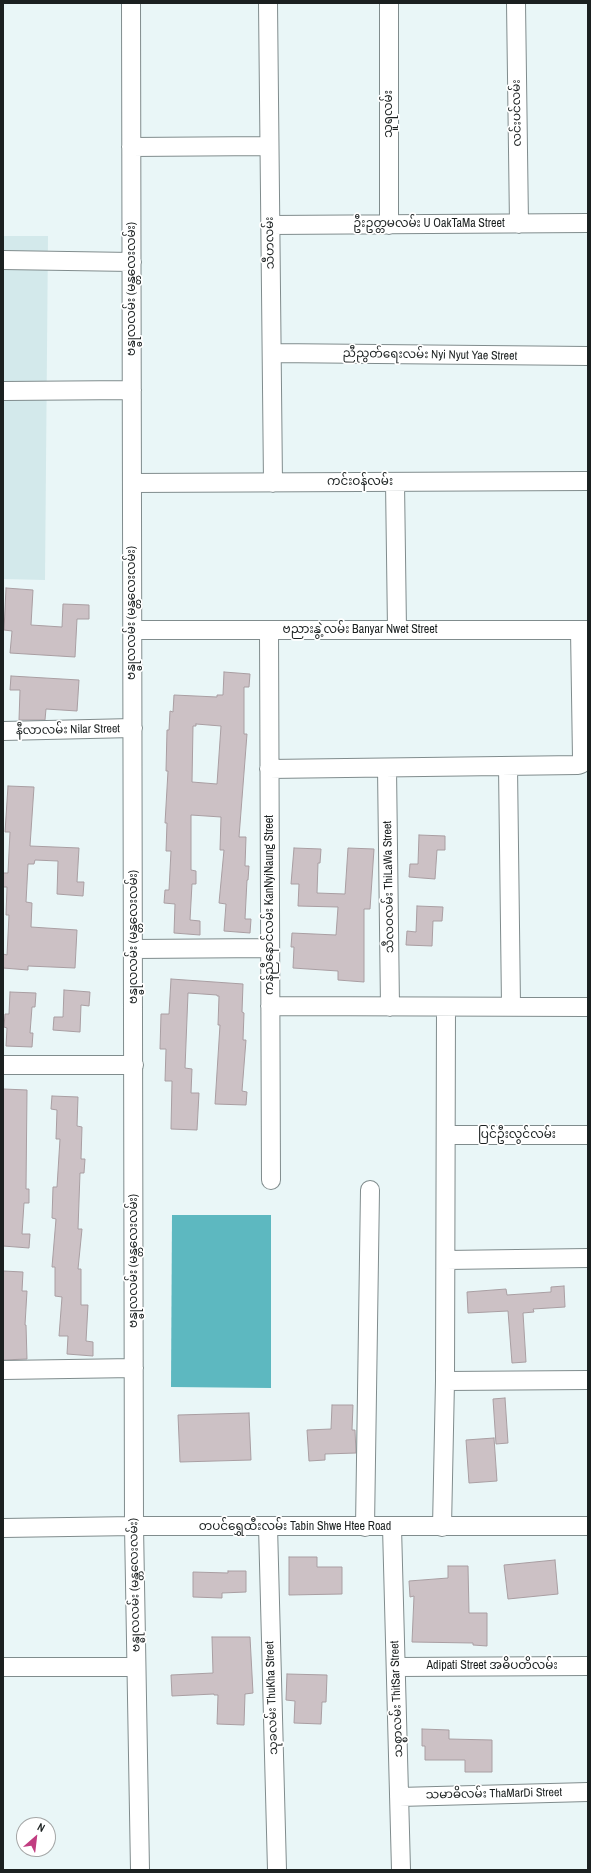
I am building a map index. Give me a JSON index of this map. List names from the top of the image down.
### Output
{
  "streets": {
    "street": [
      "လင်းပင်လမ်း",
      "သူရလမ်း",
      "ဦးဥတ္တမလမ်း U OakTaMa Street",
      "သီဟလမ်း",
      "ဗန္ဓုလလမ်း (မန္တလေးလမ်း)",
      "ညီညွတ်ရေးလမ်း Nyi Nyut Yae Street",
      "ကင်းဝန်လမ်း",
      "ဗညားနွဲ့လမ်း Banyar Nwet Street",
      "နီလာလမ်း Nilar Street",
      "သီလဝလမ်း ThiLaWa Street",
      "ကန်ညီနောင်လမ်း KanNyiNaung Street",
      "ပြင်ဦးလွင်လမ်း",
      "တပင်ရွှေထီးလမ်း Tabin Shwe Htee Road",
      "Adipati Street အဓိပတိလမ်း",
      "သုခလမ်း ThuKha Street",
      "သစ္စာလမ်း ThitSar Street",
      "သမာဓိလမ်း ThaMarDi Street"
    ]
  },
  "crossings": [
    ["လင်းပင်လမ်း", "ဦးဥတ္တမလမ်း U OakTaMa Street"],
    ["သူရလမ်း", "ဦးဥတ္တမလမ်း U OakTaMa Street"],
    ["ဦးဥတ္တမလမ်း U OakTaMa Street", "သီဟလမ်း"],
    ["သီဟလမ်း", "ညီညွတ်ရေးလမ်း Nyi Nyut Yae Street"],
    ["သီဟလမ်း", "ကင်းဝန်လမ်း"],
    ["ဗန္ဓုလလမ်း (မန္တလေးလမ်း)", "ကင်းဝန်လမ်း"],
    ["ဗန္ဓုလလမ်း (မန္တလေးလမ်း)", "ဗညားနွဲ့လမ်း Banyar Nwet Street"],
    ["ဗန္ဓုလလမ်း (မန္တလေးလမ်း)", "နီလာလမ်း Nilar Street"],
    ["ဗန္ဓုလလမ်း (မန္တလေးလမ်း)", "တပင်ရွှေထီးလမ်း Tabin Shwe Htee Road"],
    ["ဗညားနွဲ့လမ်း Banyar Nwet Street", "ကန်ညီနောင်လမ်း KanNyiNaung Street"],
    ["တပင်ရွှေထီးလမ်း Tabin Shwe Htee Road", "သုခလမ်း ThuKha Street"],
    ["တပင်ရွှေထီးလမ်း Tabin Shwe Htee Road", "သစ္စာလမ်း ThitSar Street"],
    ["Adipati Street အဓိပတိလမ်း", "သစ္စာလမ်း ThitSar Street"],
    ["သစ္စာလမ်း ThitSar Street", "သမာဓိလမ်း ThaMarDi Street"]
  ],
  "north": "top right"
}
